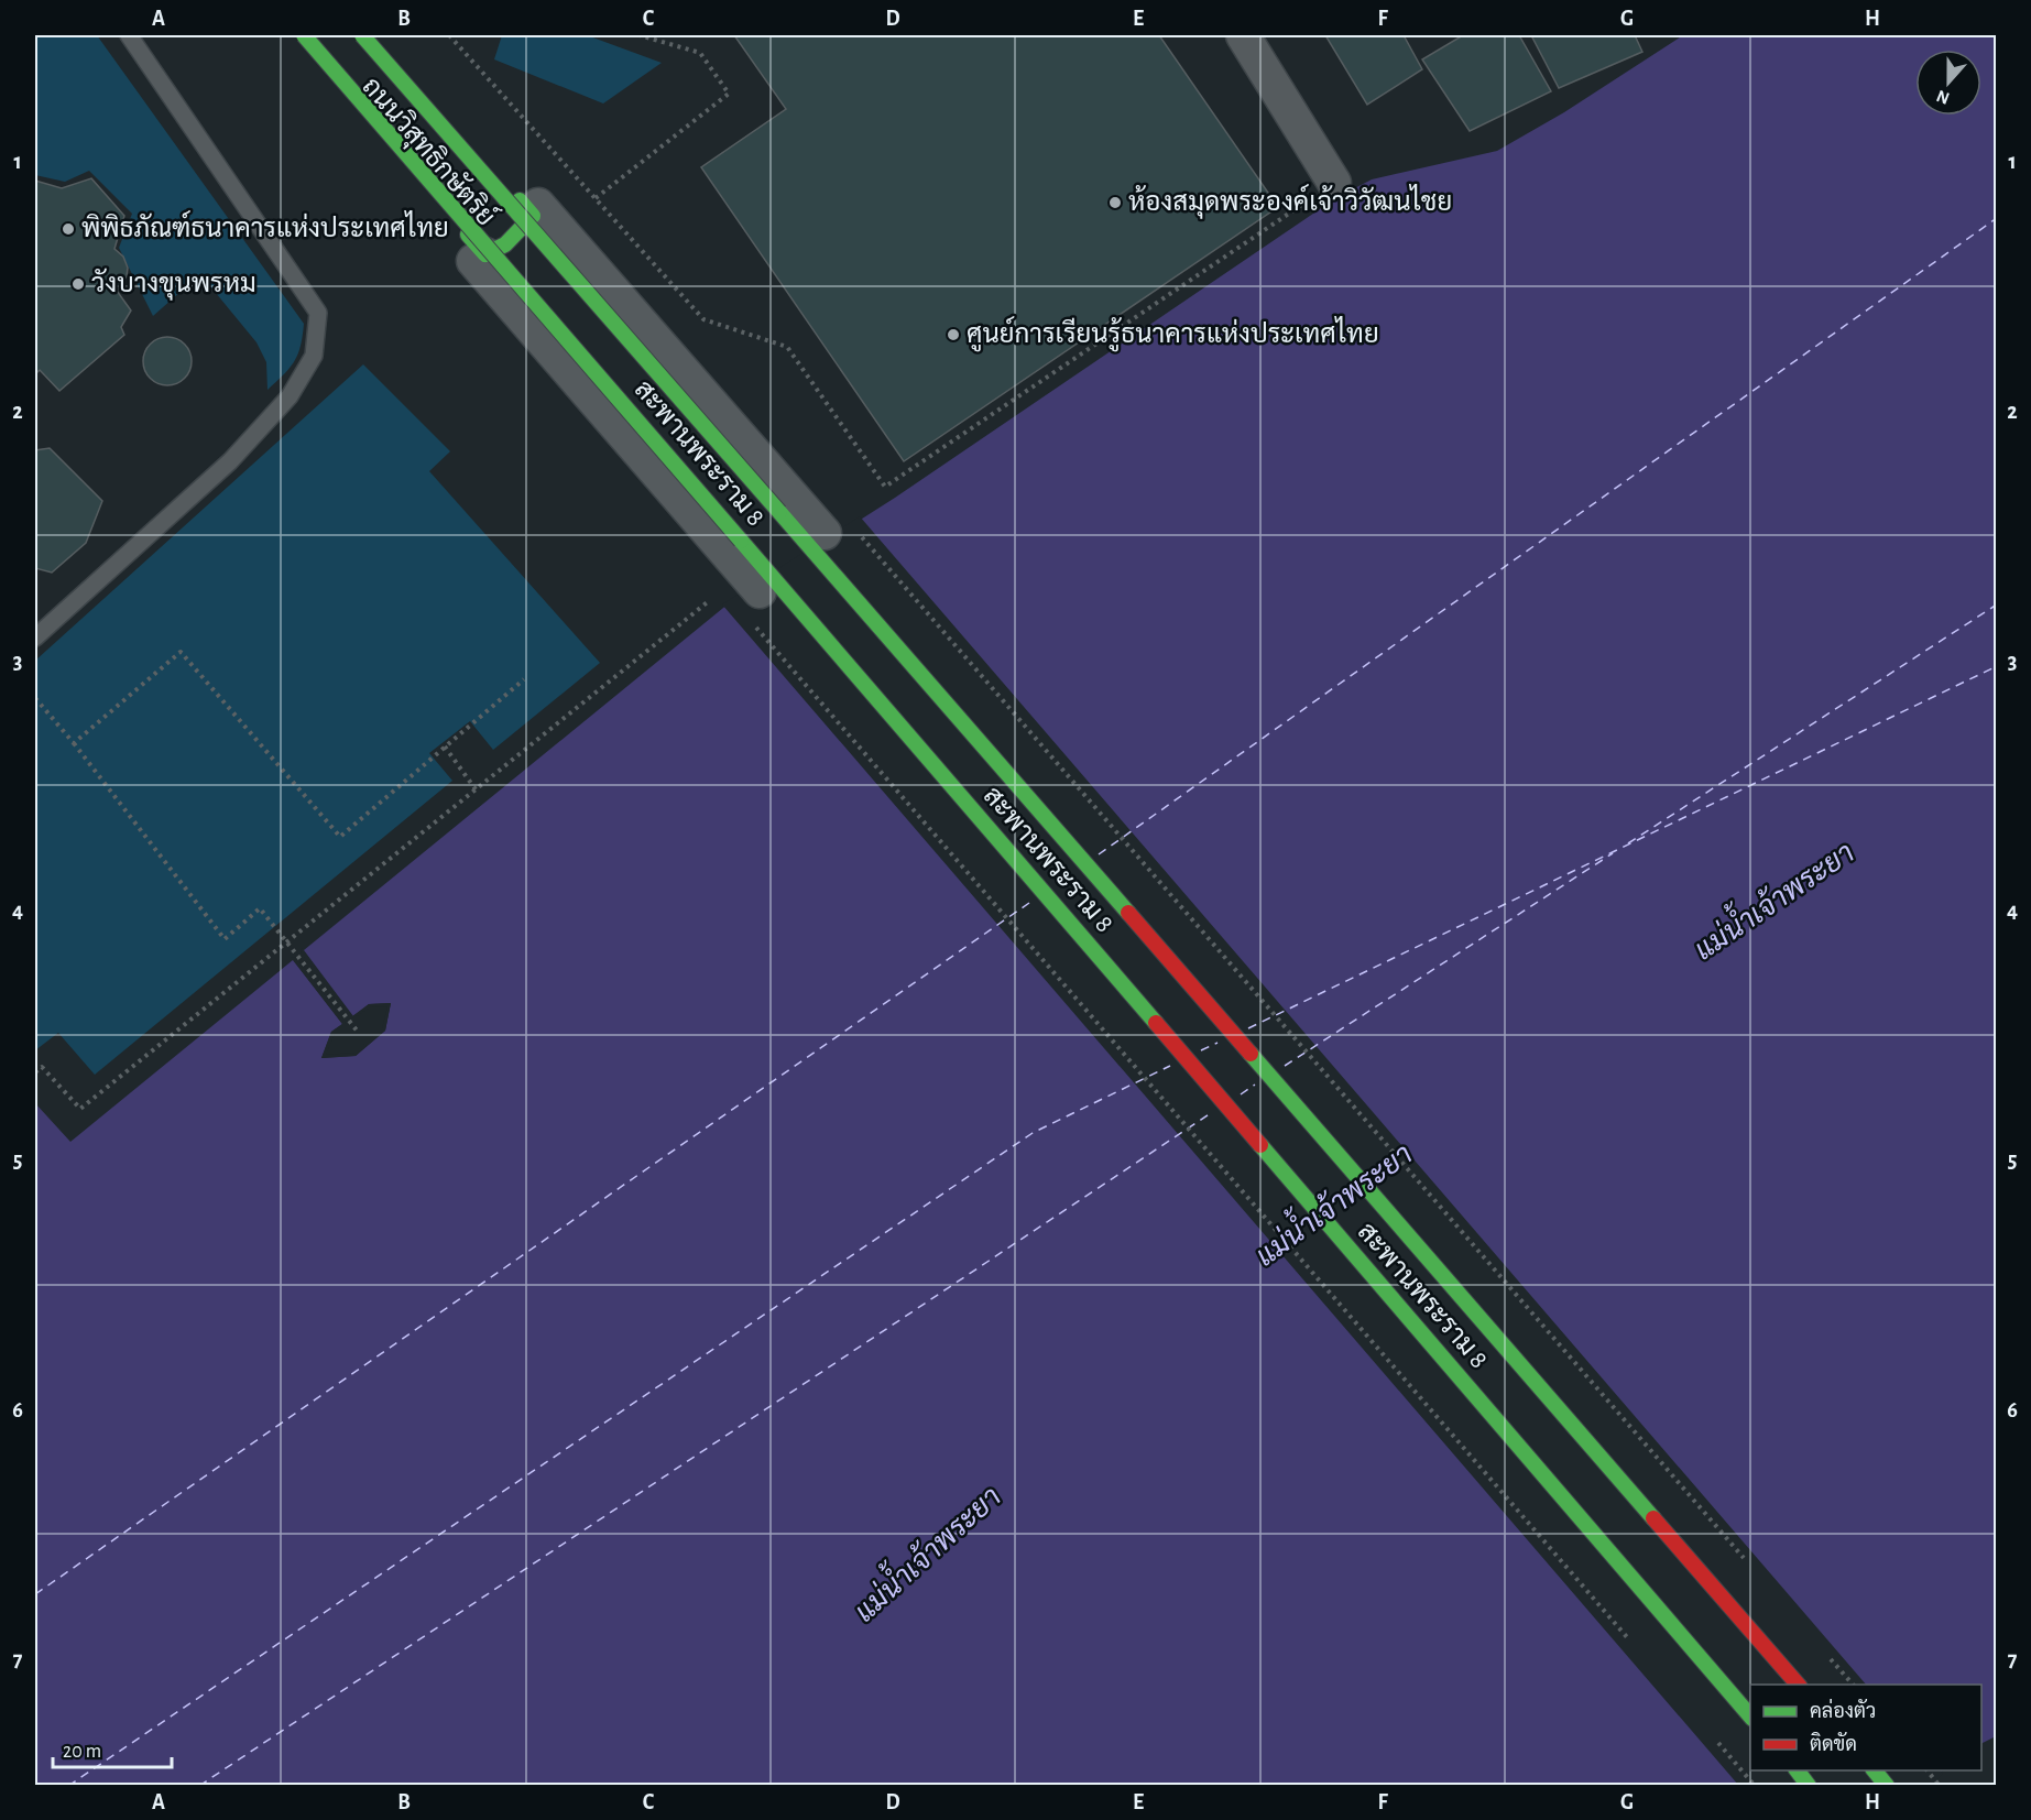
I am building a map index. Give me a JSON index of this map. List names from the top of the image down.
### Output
{
  "streets": {
    "main road": ["ถนนวิสุทธิกษัตริย์", "สะพานพระราม 8"]
  },
  "water": ["แม่น้ำเจ้าพระยา"],
  "places": [
    "ห้องสมุดพระองค์เจ้าวิวัฒนไชย",
    "พิพิธภัณฑ์ธนาคารแห่งประเทศไทย",
    "วังบางขุนพรหม",
    "ศูนย์การเรียนรู้ธนาคารแห่งประเทศไทย"
  ],
  "legend": ["คล่องตัว", "ติดขัด"],
  "scale_bar": "20 m",
  "north": "bottom",
  "grid": {
    "columns": [
      "A",
      "B",
      "C",
      "D",
      "E",
      "F",
      "G",
      "H"
    ],
    "rows": [
      "1",
      "2",
      "3",
      "4",
      "5",
      "6",
      "7"
    ]
  }
}
